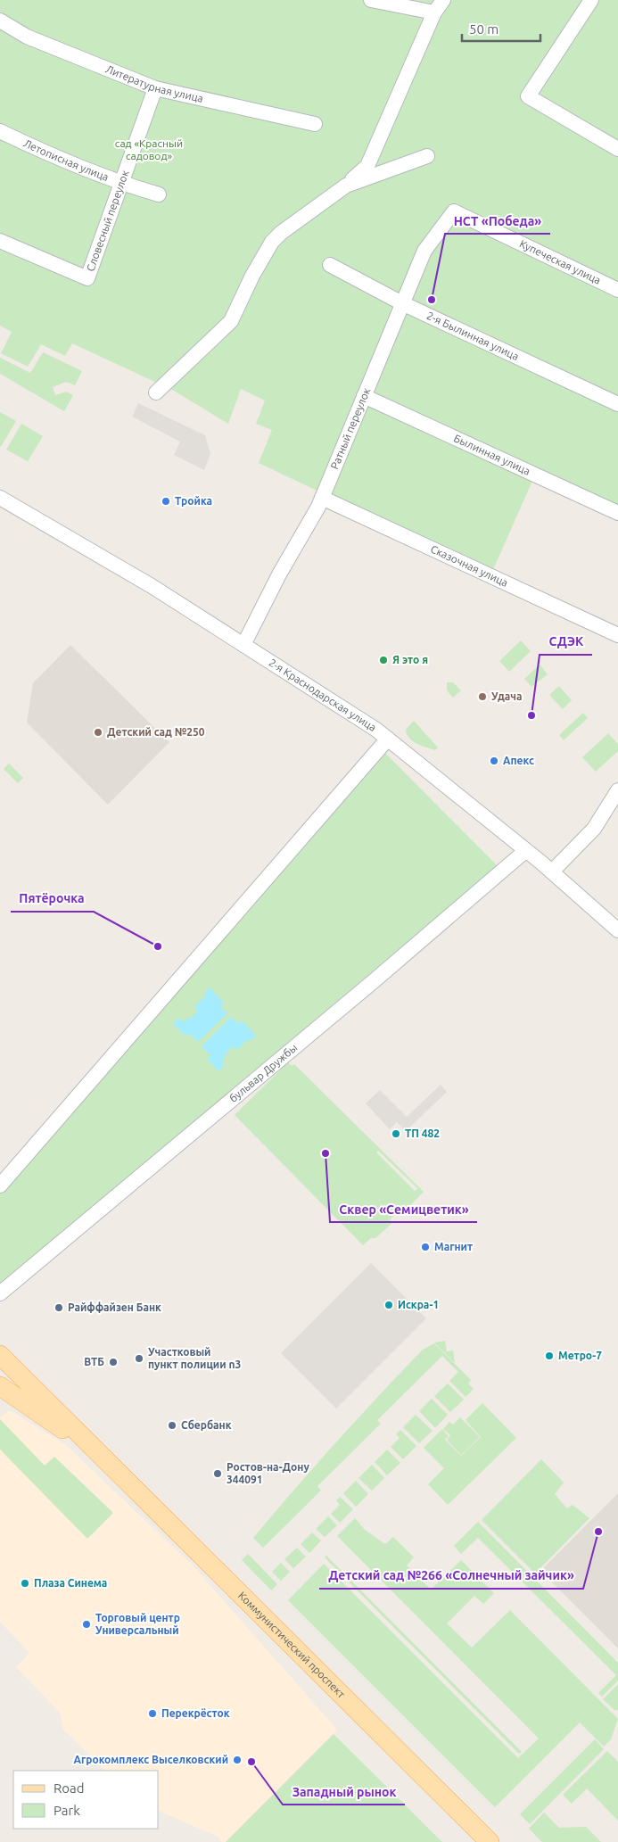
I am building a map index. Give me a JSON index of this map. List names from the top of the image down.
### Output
{
  "streets": {
    "main road": ["Коммунистический проспект"],
    "street": [
      "Литературная улица",
      "Летописная улица",
      "Словесный переулок",
      "Купеческая улица",
      "2-я Былинная улица",
      "Ратный переулок",
      "Былинная улица",
      "Сказочная улица",
      "2-я Краснодарская улица",
      "бульвар Дружбы"
    ]
  },
  "crossings": [
    ["Литературная улица", "Словесный переулок"],
    ["Летописная улица", "Словесный переулок"],
    ["Купеческая улица", "Ратный переулок"],
    ["2-я Былинная улица", "Ратный переулок"],
    ["Ратный переулок", "Былинная улица"],
    ["Ратный переулок", "Сказочная улица"],
    ["Ратный переулок", "2-я Краснодарская улица"],
    ["2-я Краснодарская улица", "бульвар Дружбы"]
  ],
  "parks": ["сад «Красный садовод»"],
  "places": [
    "НСТ «Победа»",
    "Тройка",
    "Я это я",
    "Удача",
    "СДЭК",
    "Детский сад №250",
    "Апекс",
    "Пятёрочка",
    "ТП 482",
    "Сквер «Семицветик»",
    "Магнит",
    "Искра-1",
    "Райффайзен Банк",
    "Метро-7",
    "Участковый пункт полиции n3",
    "ВТБ",
    "Сбербанк",
    "Ростов-на-Дону 344091",
    "Детский сад №266 «Солнечный зайчик»",
    "Плаза Синема",
    "Торговый центр Универсальный",
    "Перекрёсток",
    "Агрокомплекс Выселковский",
    "Западный рынок"
  ],
  "legend": ["Road", "Park"],
  "scale_bar": "50 m"
}
